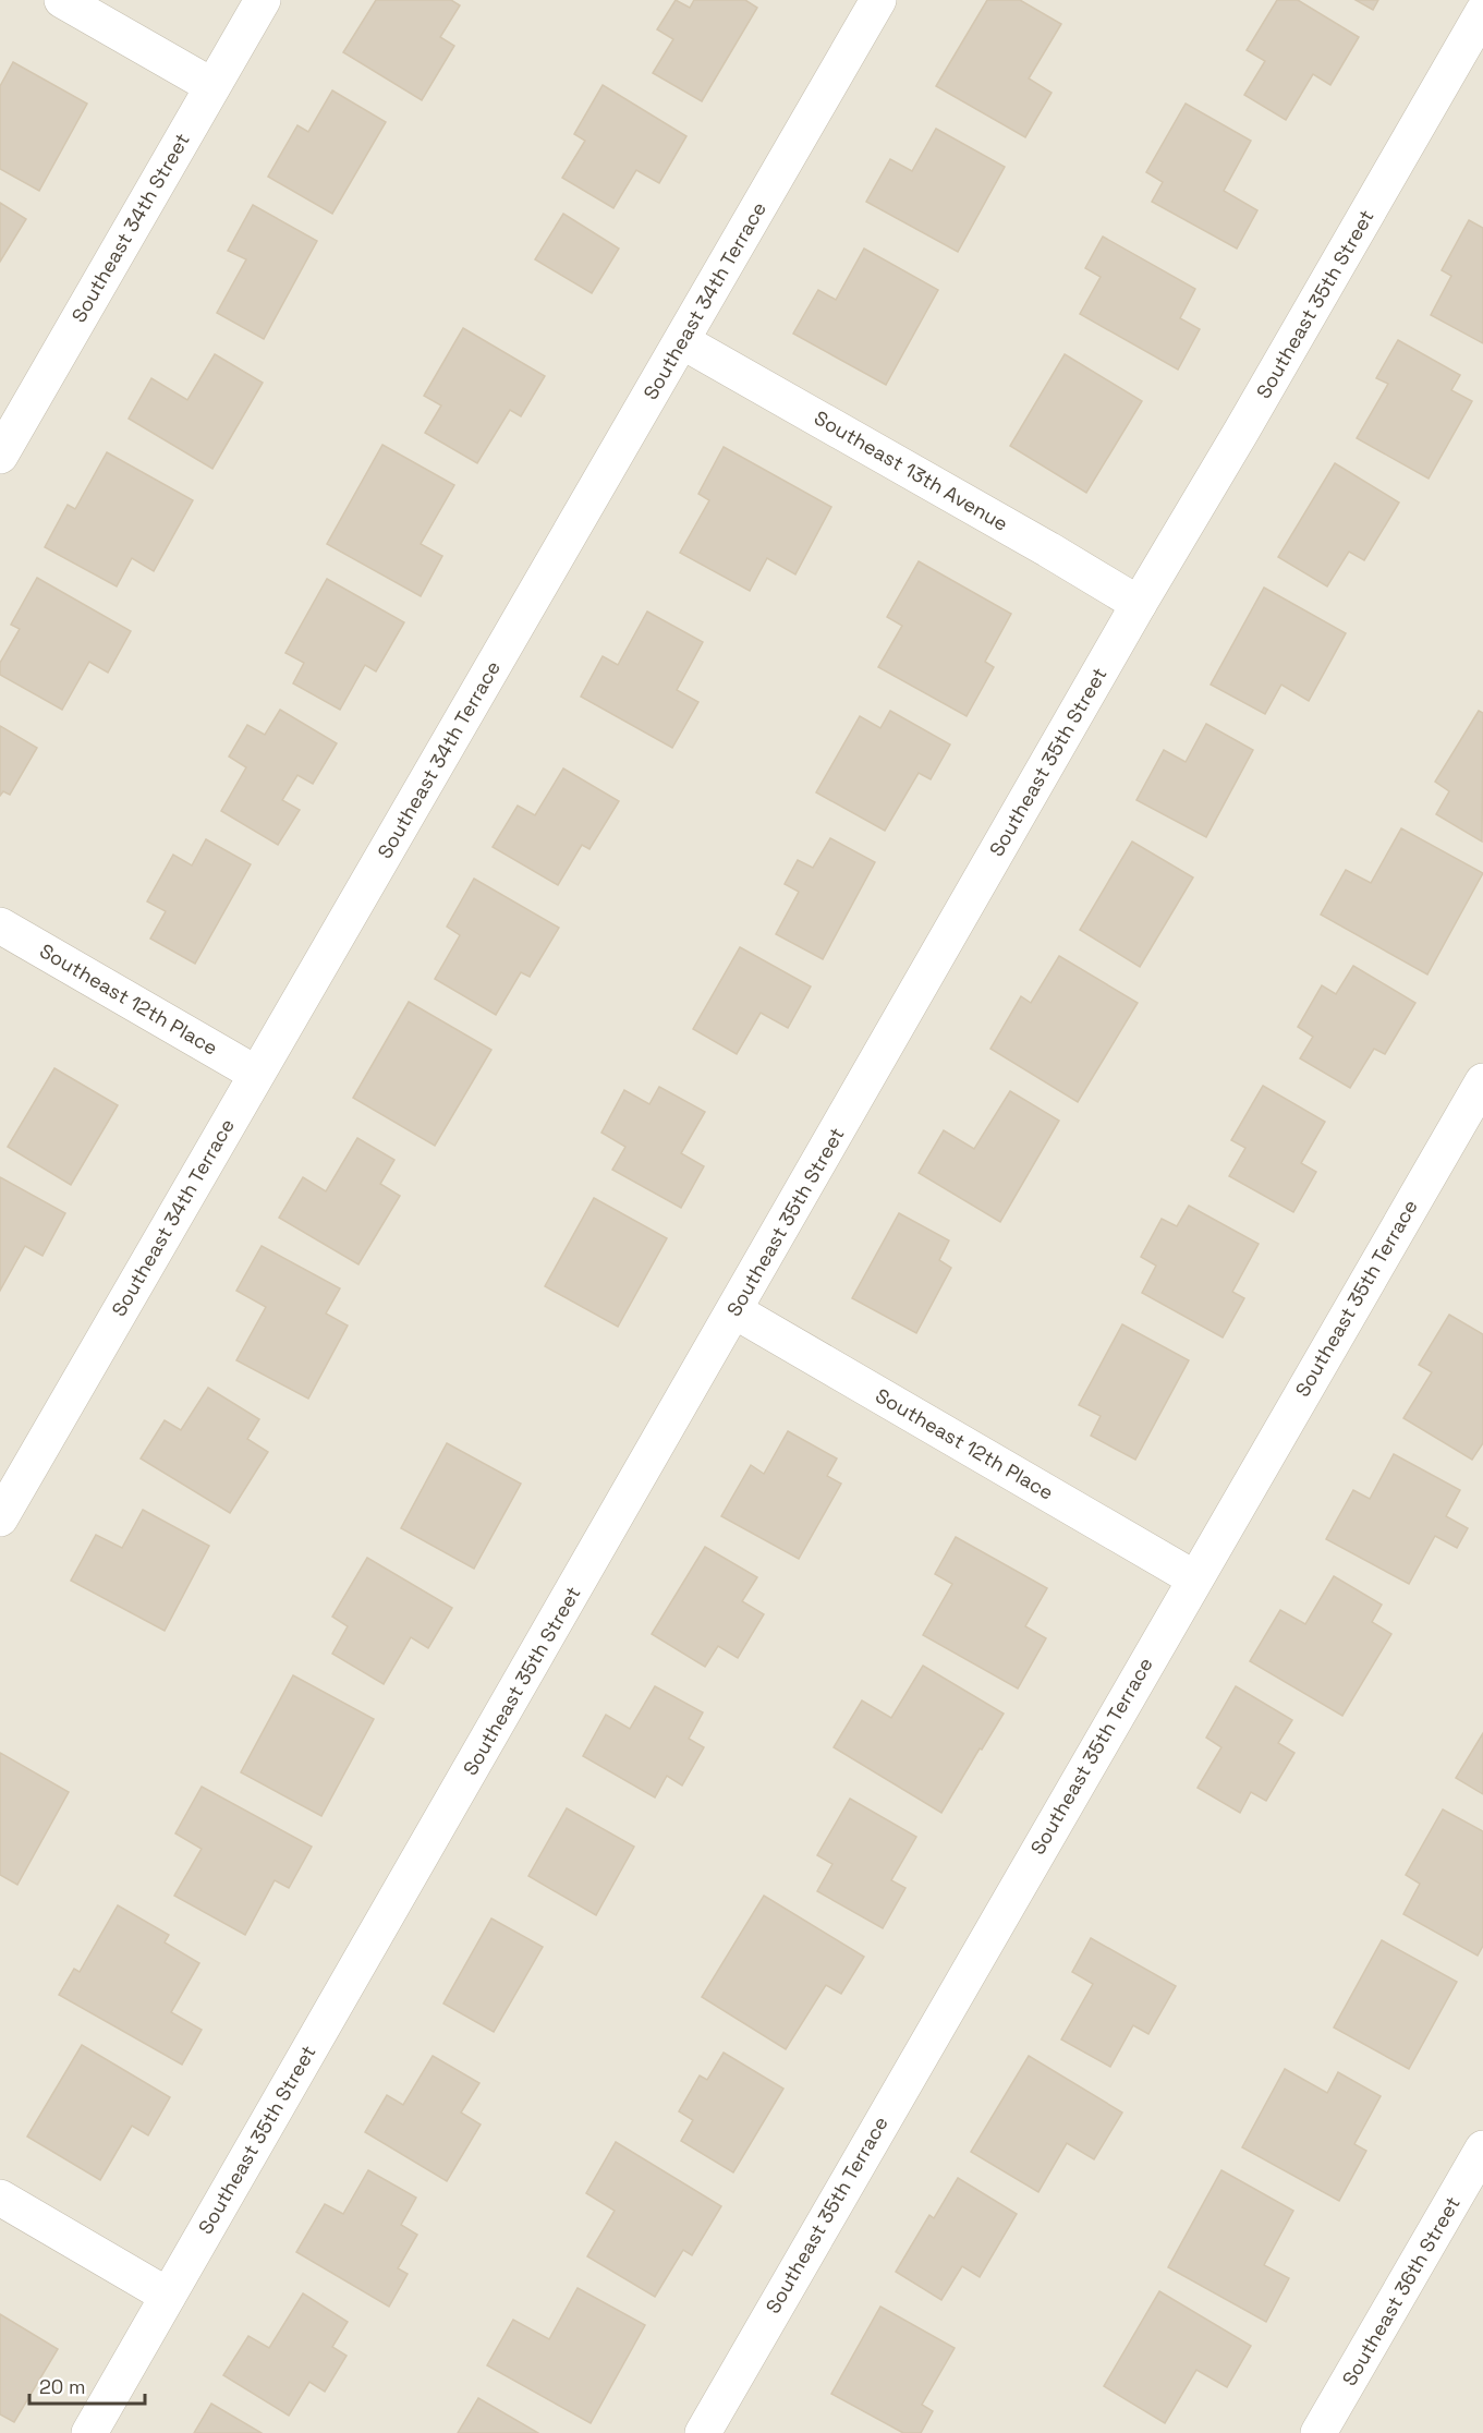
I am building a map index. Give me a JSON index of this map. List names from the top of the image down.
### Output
{
  "streets": {
    "street": [
      "Southeast 34th Street",
      "Southeast 34th Terrace",
      "Southeast 35th Street",
      "Southeast 13th Avenue",
      "Southeast 12th Place",
      "Southeast 35th Terrace",
      "Southeast 36th Street"
    ]
  },
  "crossings": [
    ["Southeast 34th Terrace", "Southeast 13th Avenue"],
    ["Southeast 34th Terrace", "Southeast 12th Place"],
    ["Southeast 35th Street", "Southeast 13th Avenue"],
    ["Southeast 35th Street", "Southeast 12th Place"],
    ["Southeast 12th Place", "Southeast 35th Terrace"]
  ],
  "scale_bar": "20 m"
}
